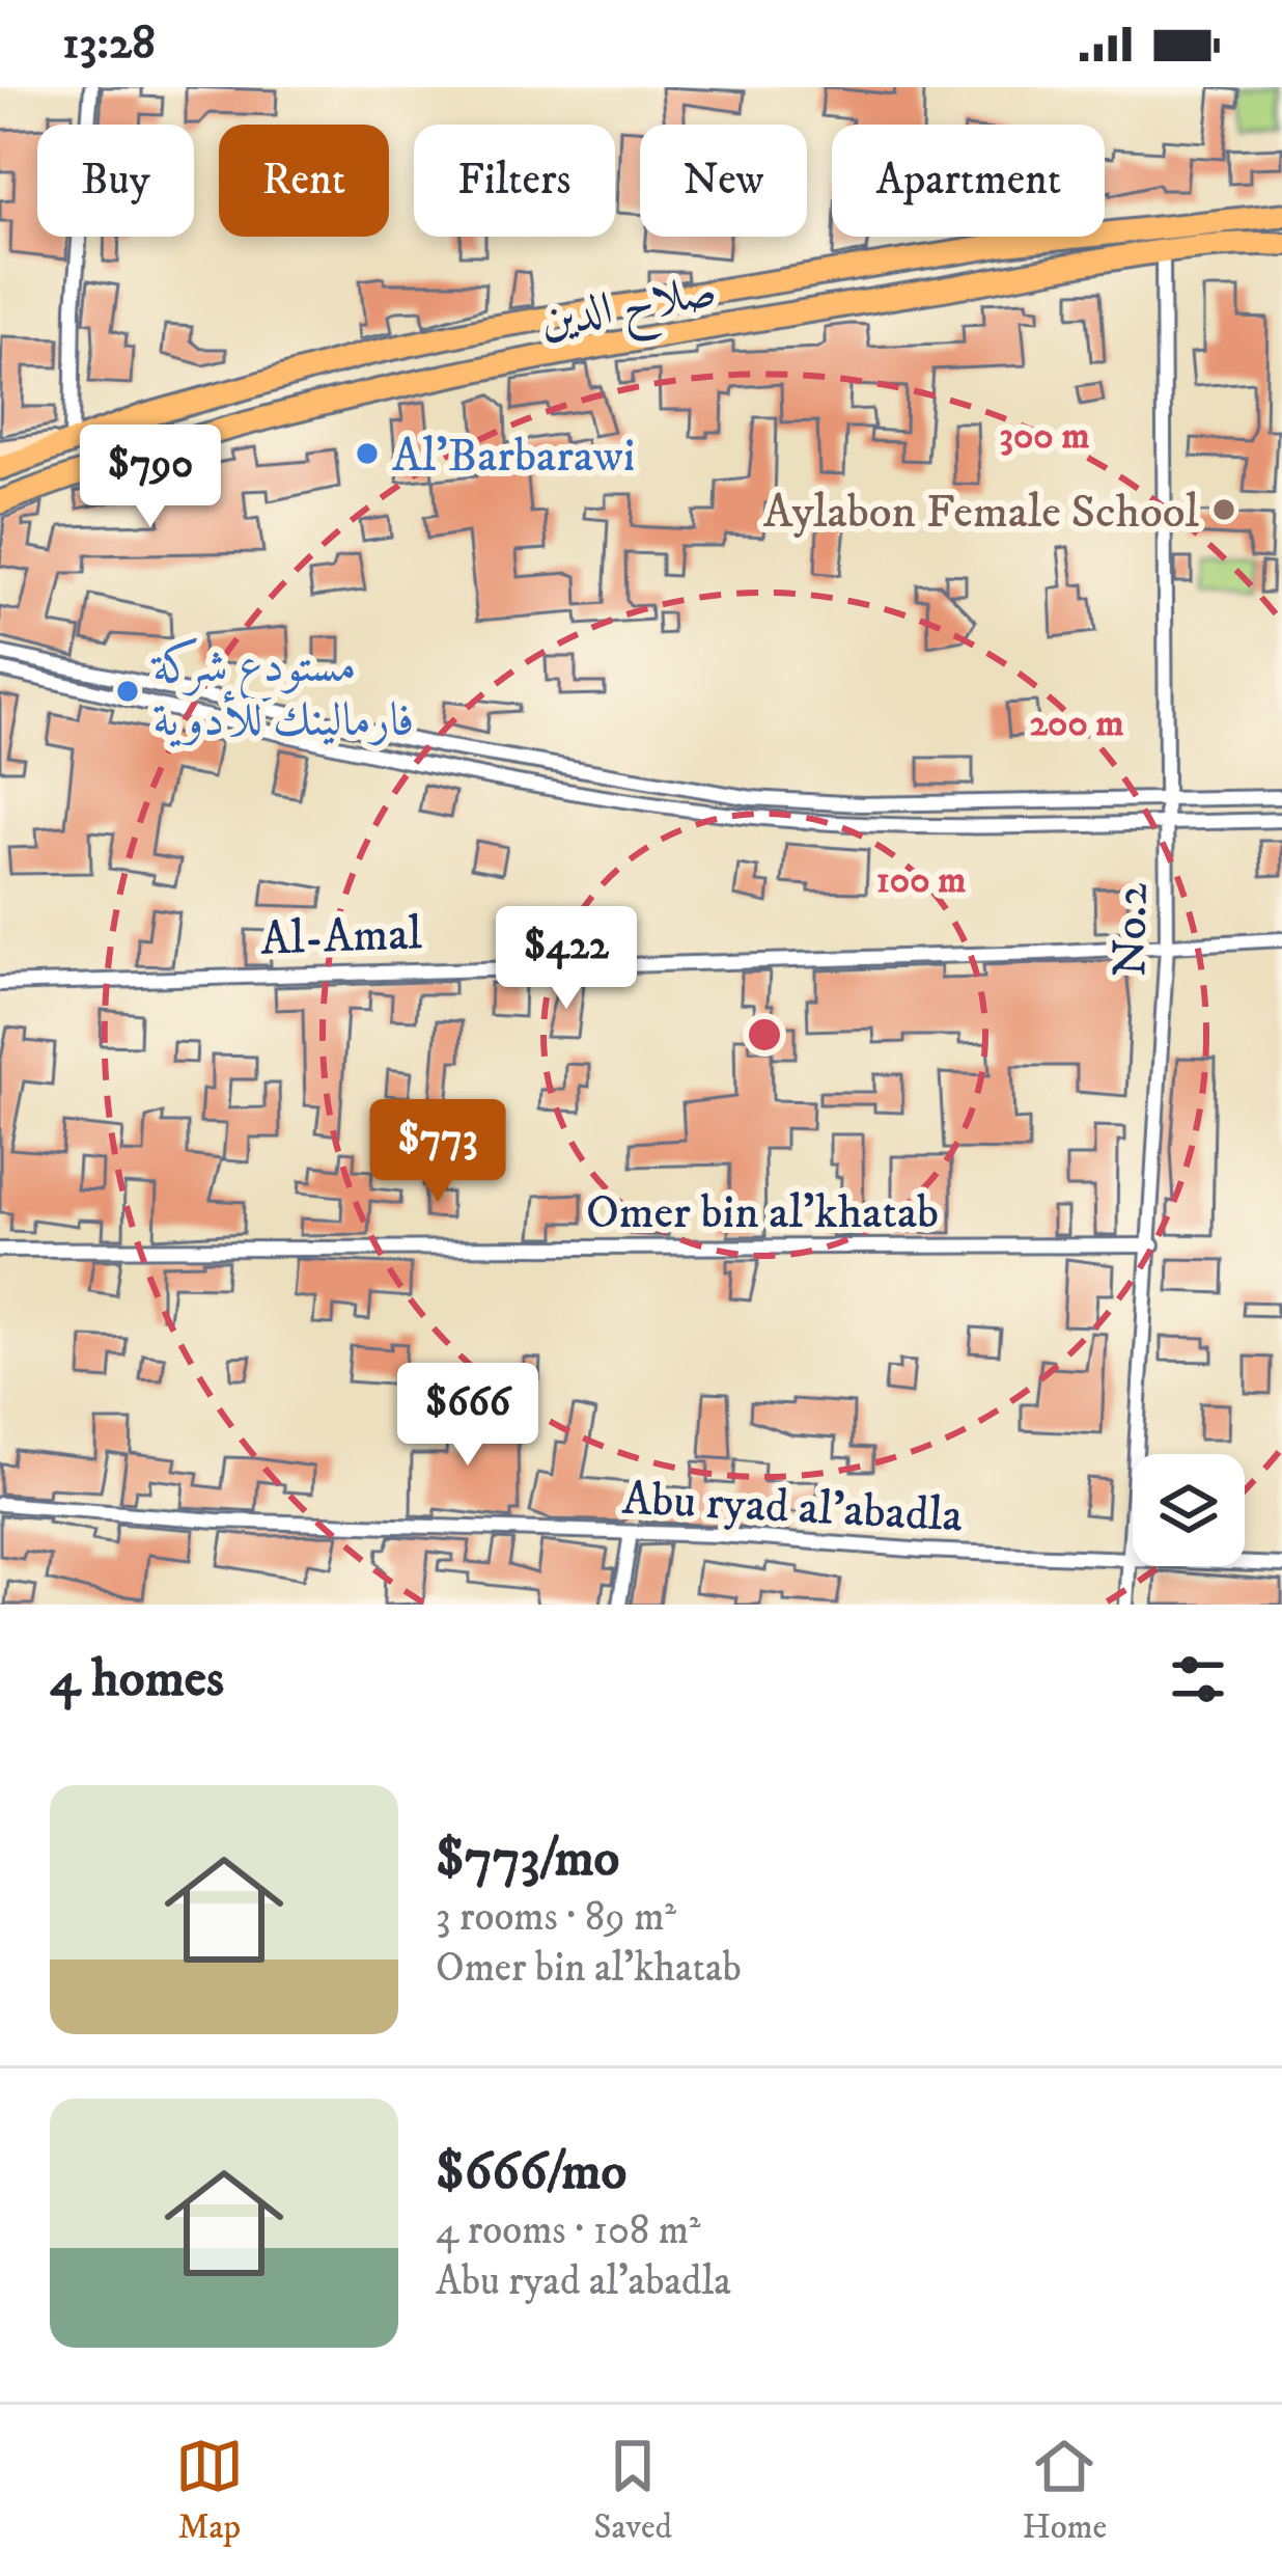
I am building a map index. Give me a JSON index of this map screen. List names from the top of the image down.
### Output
{
  "streets": {
    "highway": ["صلاح الدين"],
    "street": [
      "No.2",
      "Al-Amal",
      "Omer bin al'khatab",
      "Abu ryad al'abadla"
    ]
  },
  "crossings": [
    ["صلاح الدين", "No.2"],
    ["No.2", "Al-Amal"],
    ["No.2", "Omer bin al'khatab"],
    ["No.2", "Abu ryad al'abadla"]
  ],
  "places": ["Al'Barbarawi", "Aylabon Female School", "مستودع شركة فارمالينك للأدوية"],
  "page": {
    "status": "13:28",
    "chip": [
      "Buy",
      "Rent",
      "Filters",
      "New",
      "Apartment"
    ],
    "price": [
      "$790",
      "$422",
      "$773",
      "$666"
    ],
    "heading": "4 homes",
    "list": [
      {
        "name": "$773/mo",
        "note": "3 rooms · 89 m² · Omer bin al'khatab"
      },
      {
        "name": "$666/mo",
        "note": "4 rooms · 108 m² · Abu ryad al'abadla"
      }
    ],
    "tabs": ["Map", "Saved", "Home"]
  },
  "rings": ["300 m", "200 m", "100 m"]
}
